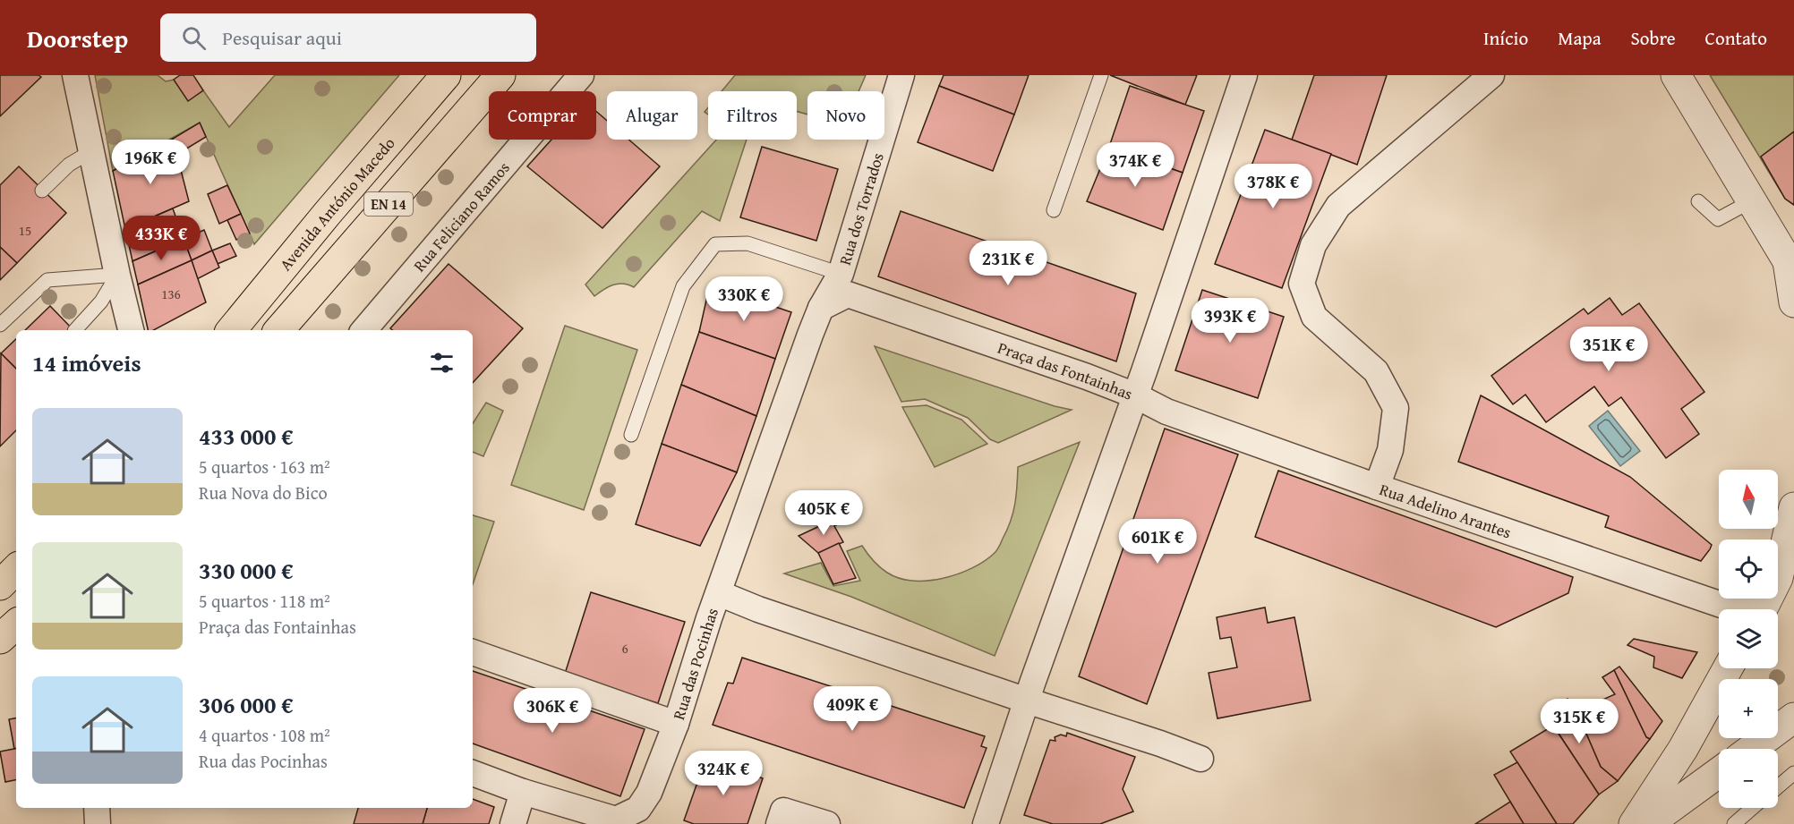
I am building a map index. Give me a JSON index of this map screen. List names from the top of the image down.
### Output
{
  "streets": {
    "highway": ["Avenida António Macedo", "EN 14"],
    "street": [
      "Rua dos Torrados",
      "Rua Feliciano Ramos",
      "Praça das Fontainhas",
      "Rua Adelino Arantes",
      "Rua das Pocinhas"
    ]
  },
  "crossings": [
    ["Rua dos Torrados", "Praça das Fontainhas"],
    ["Praça das Fontainhas", "Rua Adelino Arantes"]
  ],
  "house_numbers": ["15", "136", "6"],
  "north": "top",
  "page": {
    "header": "Doorstep",
    "search": "Pesquisar aqui",
    "nav": [
      "Início",
      "Mapa",
      "Sobre",
      "Contato"
    ],
    "chip": [
      "Comprar",
      "Alugar",
      "Filtros",
      "Novo"
    ],
    "price": [
      "196K €",
      "374K €",
      "378K €",
      "433K €",
      "231K €",
      "330K €",
      "393K €",
      "351K €",
      "405K €",
      "601K €",
      "409K €",
      "306K €",
      "315K €",
      "324K €"
    ],
    "heading": "14 imóveis",
    "list": [
      {
        "name": "433 000 €",
        "note": "5 quartos · 163 m² · Rua Nova do Bico"
      },
      {
        "name": "330 000 €",
        "note": "5 quartos · 118 m² · Praça das Fontainhas"
      },
      {
        "name": "306 000 €",
        "note": "4 quartos · 108 m² · Rua das Pocinhas"
      }
    ],
    "map_buttons": ["+", "−"]
  }
}
